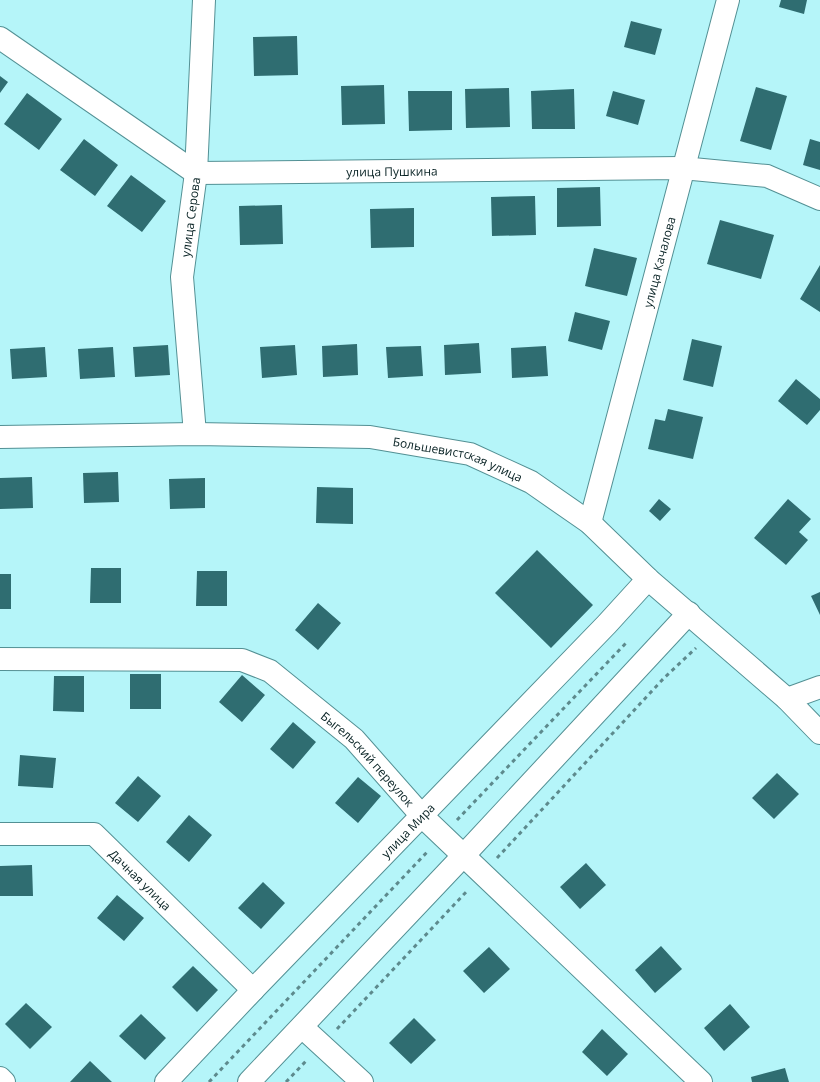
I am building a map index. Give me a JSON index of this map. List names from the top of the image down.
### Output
{
  "streets": {
    "street": [
      "улица Пушкина",
      "улица Серова",
      "улица Качалова",
      "Большевистская улица",
      "Быгельский переулок",
      "улица Мира",
      "Дачная улица"
    ]
  },
  "crossings": [
    ["улица Пушкина", "улица Серова"],
    ["улица Пушкина", "улица Качалова"],
    ["улица Серова", "Большевистская улица"],
    ["улица Качалова", "Большевистская улица"],
    ["Большевистская улица", "улица Мира"],
    ["Быгельский переулок", "улица Мира"],
    ["улица Мира", "Дачная улица"]
  ]
}
